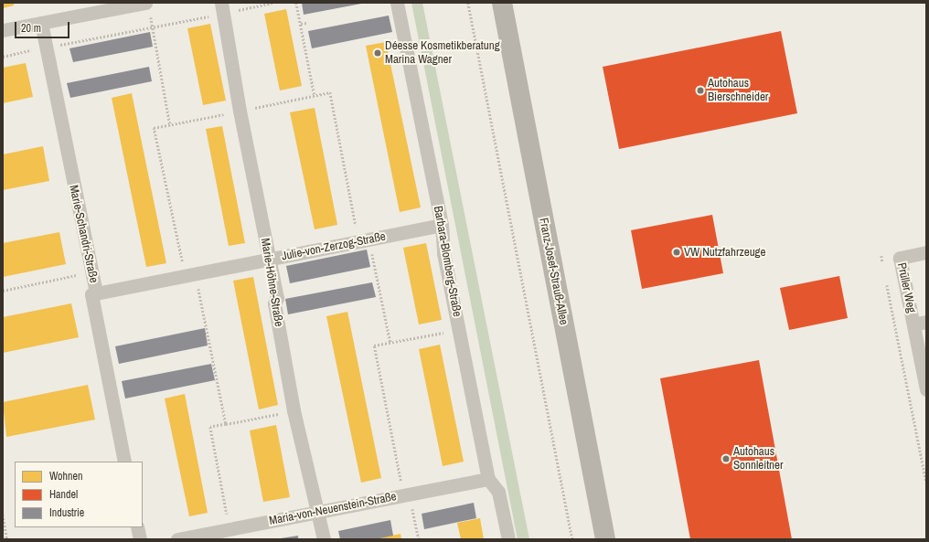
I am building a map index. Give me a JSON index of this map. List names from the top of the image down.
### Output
{
  "streets": {
    "street": [
      "Marie-Schandri-Straße",
      "Julie-von-Zerzog-Straße",
      "Barbara-Blomberg-Straße",
      "Franz-Josef-Strauß-Allee",
      "Marie-Höhne-Straße",
      "Prüller Weg",
      "Maria-von-Neuenstein-Straße"
    ]
  },
  "crossings": [
    ["Marie-Schandri-Straße", "Julie-von-Zerzog-Straße"],
    ["Julie-von-Zerzog-Straße", "Barbara-Blomberg-Straße"],
    ["Julie-von-Zerzog-Straße", "Marie-Höhne-Straße"],
    ["Barbara-Blomberg-Straße", "Maria-von-Neuenstein-Straße"],
    ["Marie-Höhne-Straße", "Maria-von-Neuenstein-Straße"]
  ],
  "places": [
    "Déesse Kosmetikberatung Marina Wagner",
    "Autohaus Bierschneider",
    "VW Nutzfahrzeuge",
    "Autohaus Sonnleitner"
  ],
  "legend": ["Wohnen", "Handel", "Industrie"],
  "scale_bar": "20 m"
}
